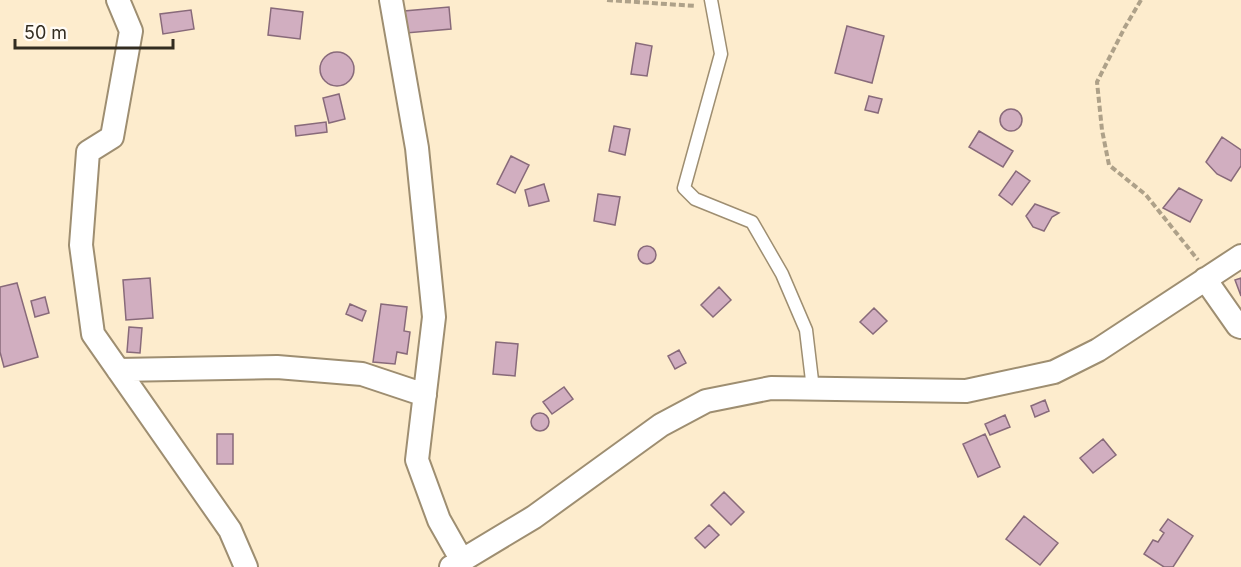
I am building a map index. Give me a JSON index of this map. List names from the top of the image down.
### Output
{
  "scale_bar": "50 m"
}
